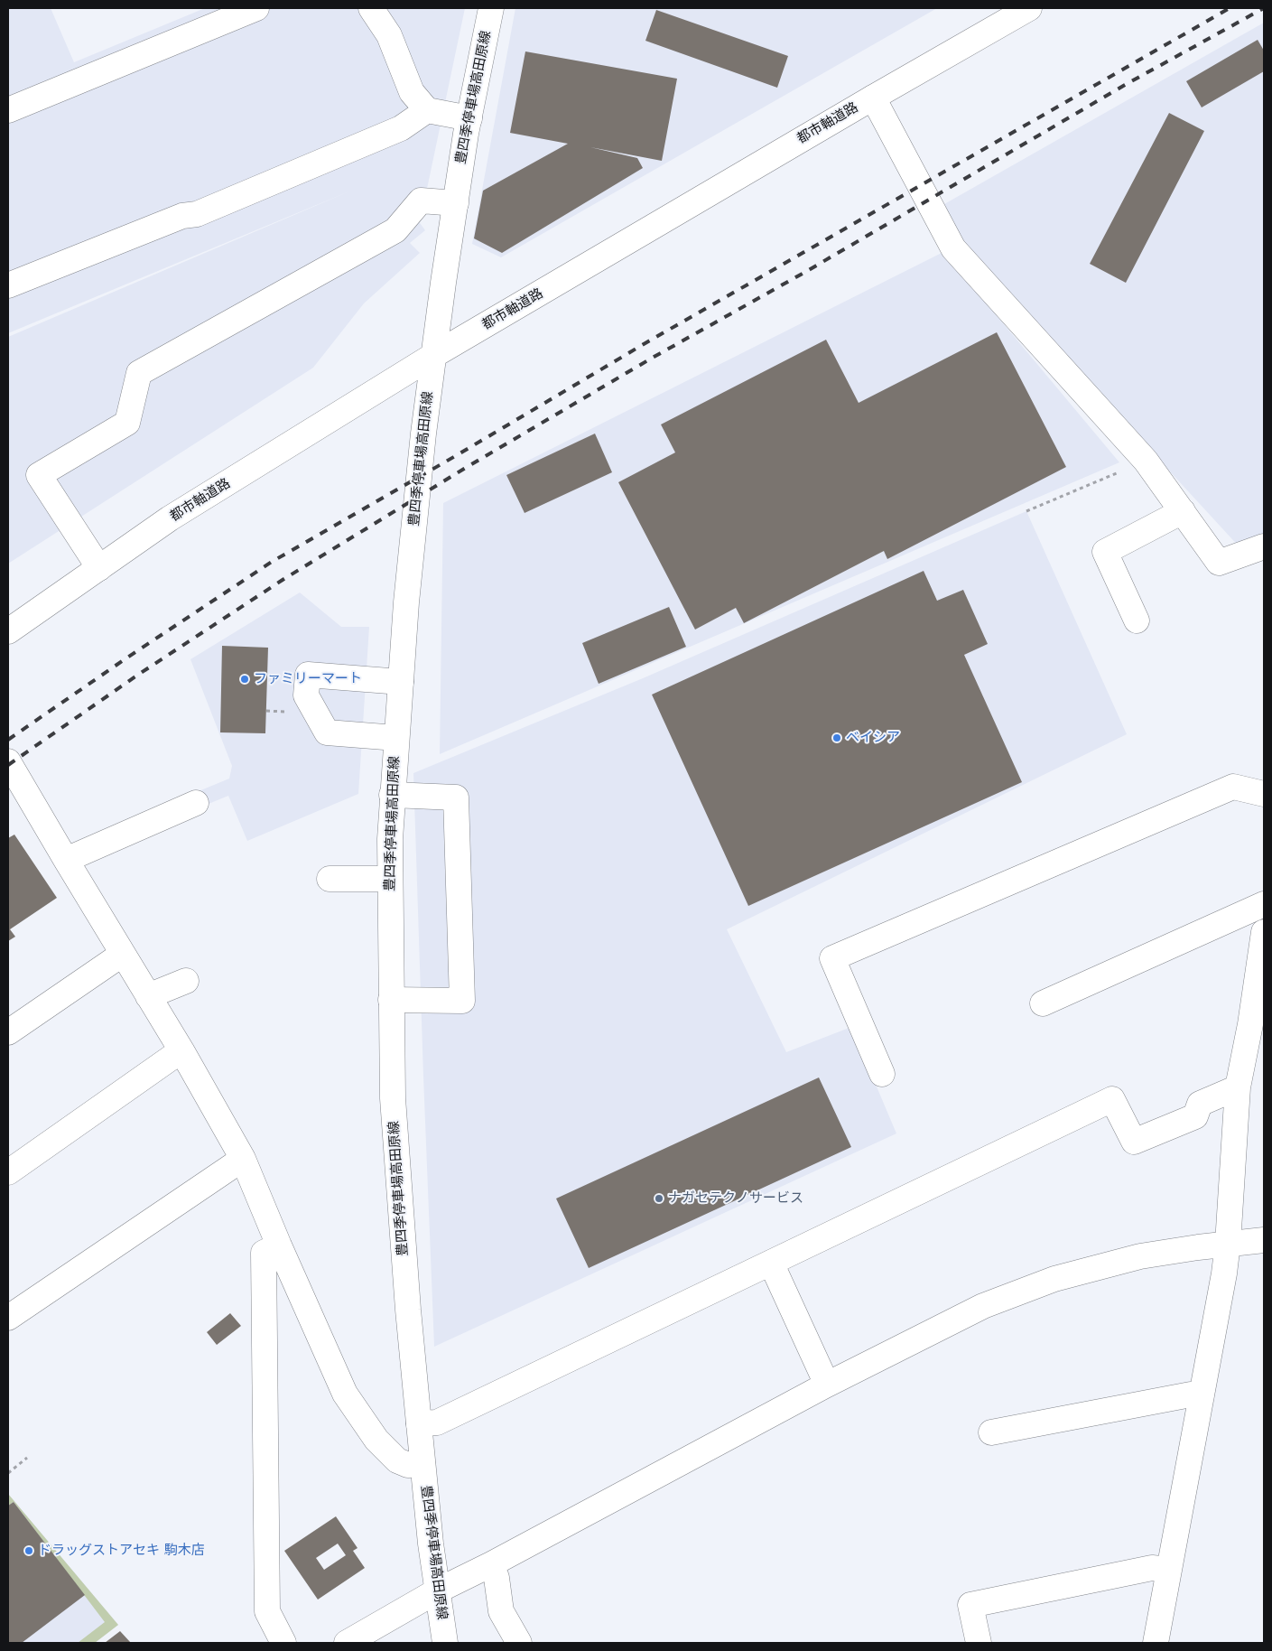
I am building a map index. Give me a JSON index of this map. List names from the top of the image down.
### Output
{
  "streets": {
    "street": ["豊四季停車場高田原線", "都市軸道路"]
  },
  "crossings": [
    ["豊四季停車場高田原線", "都市軸道路"]
  ],
  "places": [
    "ファミリーマート",
    "ベイシア",
    "ナガセテクノサービス",
    "ドラッグストアセキ 駒木店"
  ]
}
